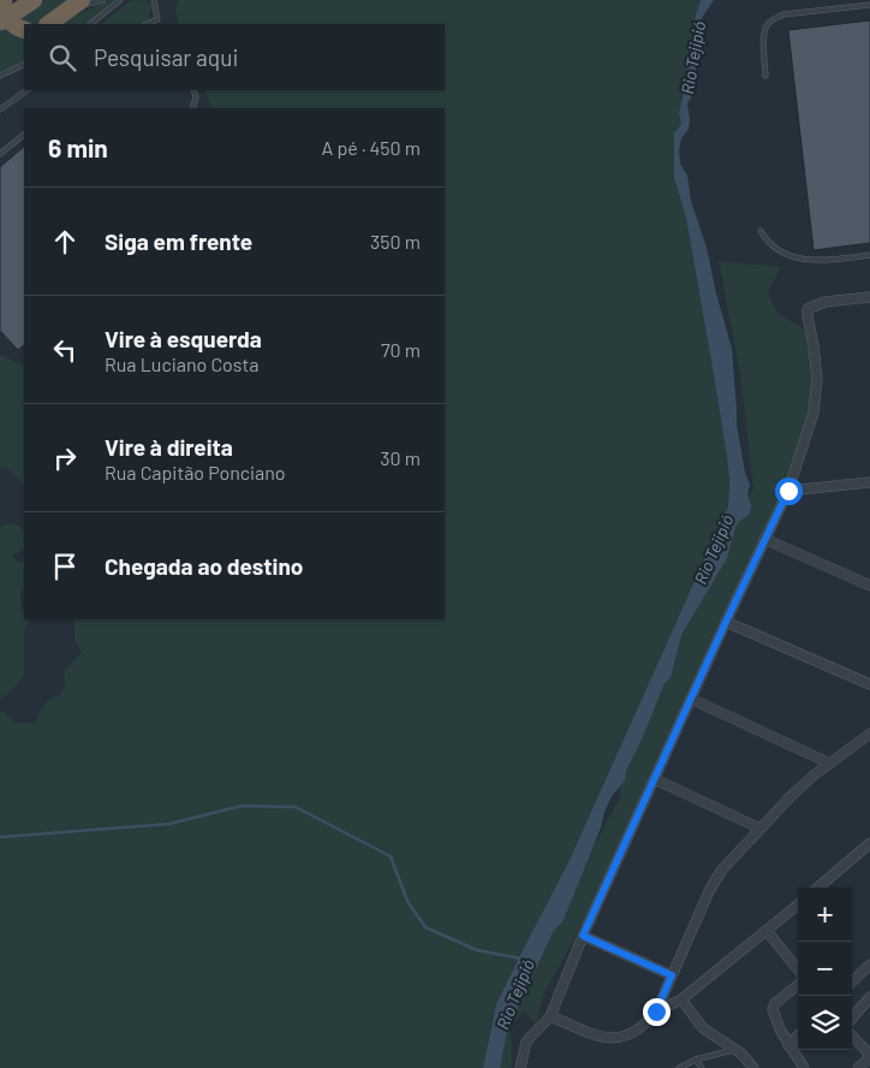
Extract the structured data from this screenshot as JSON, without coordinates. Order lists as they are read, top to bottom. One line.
{"water":["Rio Tejipió"],"page":{"search":"Pesquisar aqui","heading":["6 min","A pé · 450 m"],"list":[["Siga em frente","350 m"],["Vire à esquerda","Rua Luciano Costa","70 m"],["Vire à direita","Rua Capitão Ponciano","30 m"],"Chegada ao destino"],"map_buttons":["+","−"]}}
